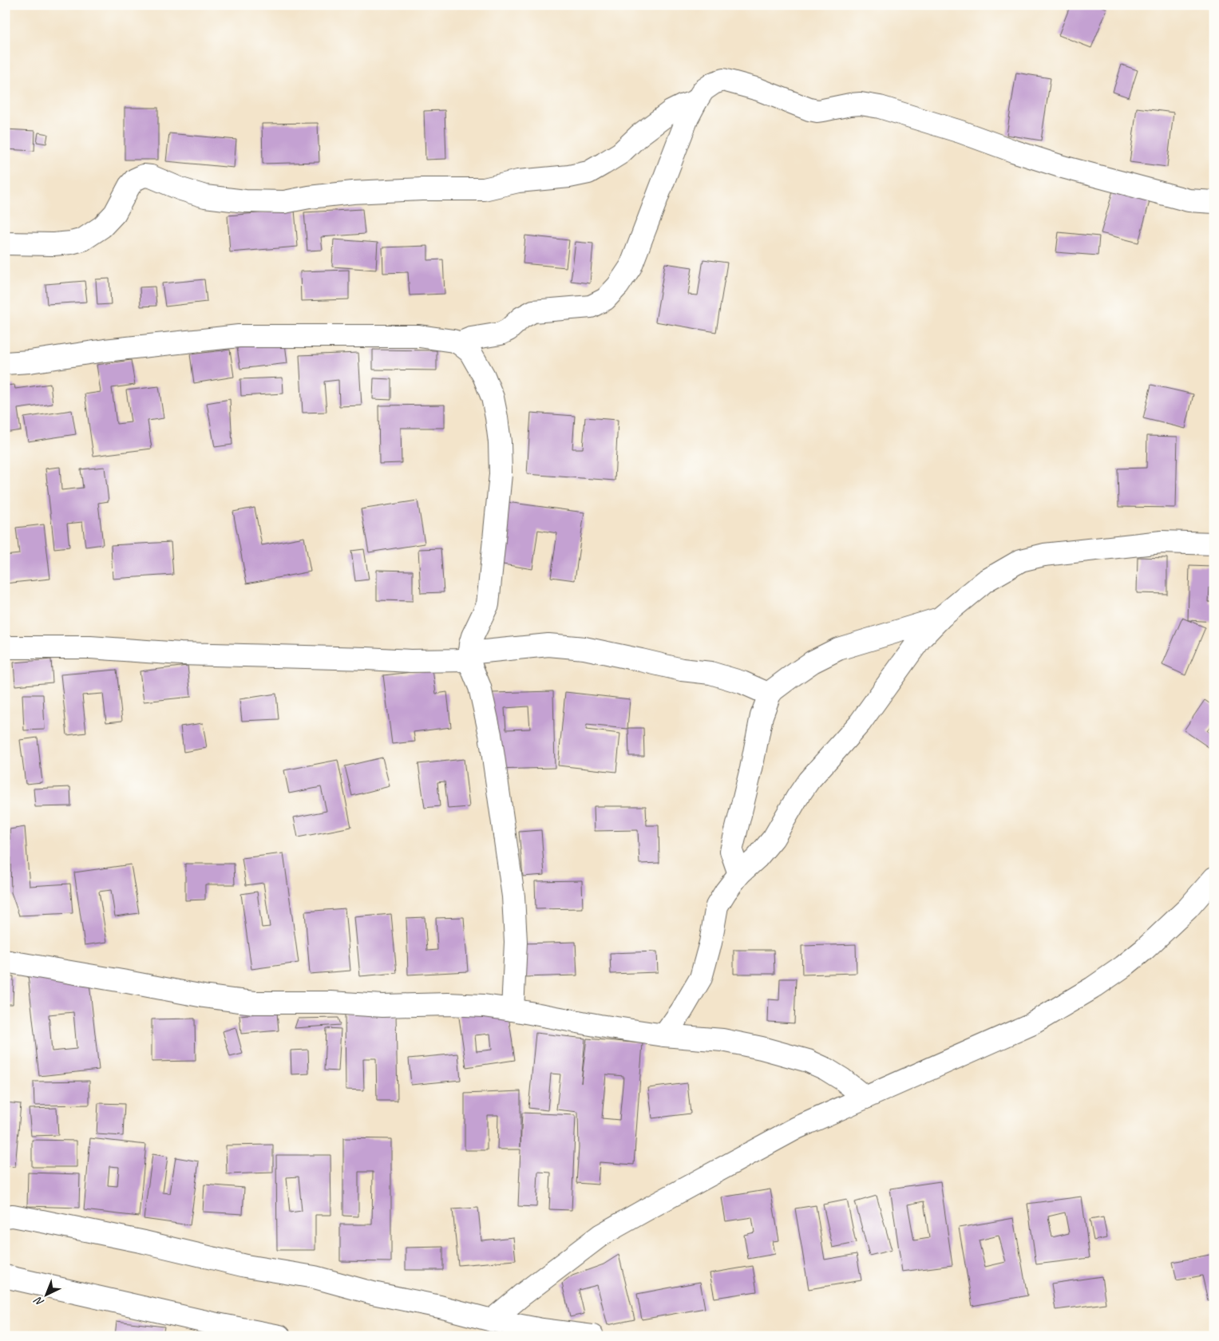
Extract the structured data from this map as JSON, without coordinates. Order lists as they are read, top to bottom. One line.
{"north":"bottom left"}
